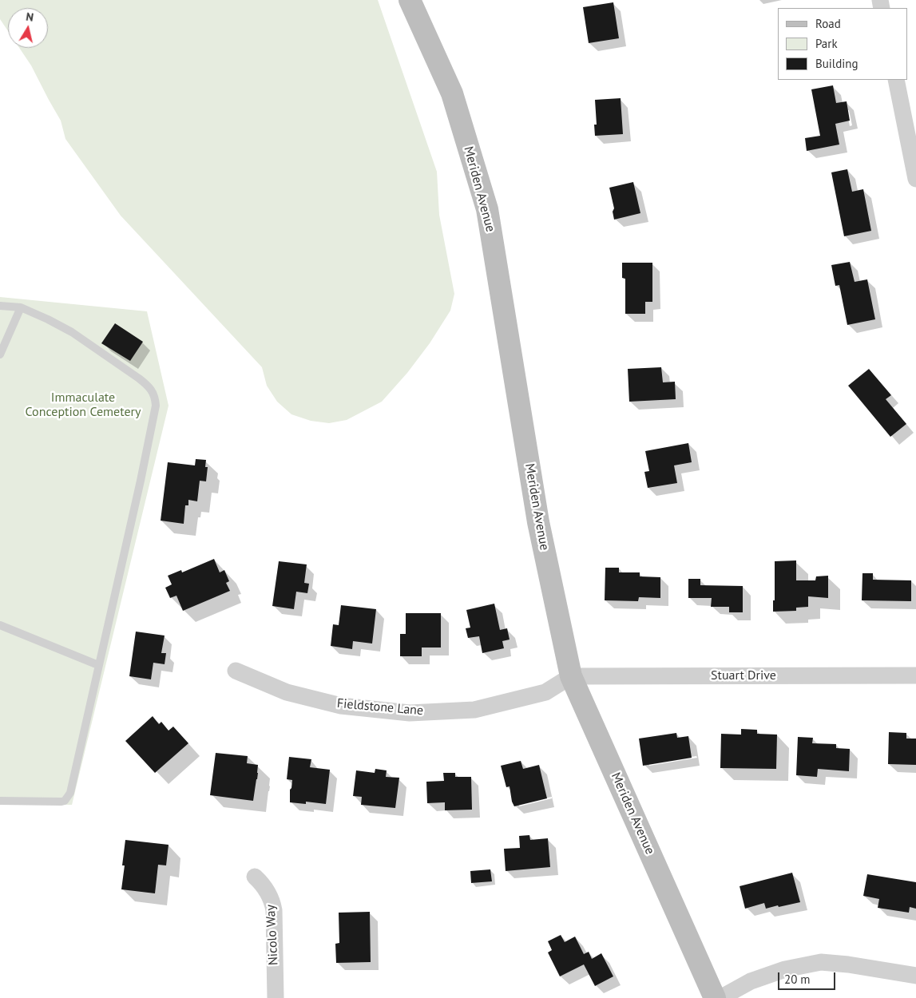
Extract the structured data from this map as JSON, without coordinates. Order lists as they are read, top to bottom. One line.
{"streets":{"main road":["Meriden Avenue"],"street":["Stuart Drive","Fieldstone Lane","Nicolo Way"]},"crossings":[["Meriden Avenue","Stuart Drive"],["Meriden Avenue","Fieldstone Lane"],["Stuart Drive","Fieldstone Lane"]],"parks":["Immaculate Conception Cemetery"],"legend":["Road","Park","Building"],"scale_bar":"20 m","north":"top"}
